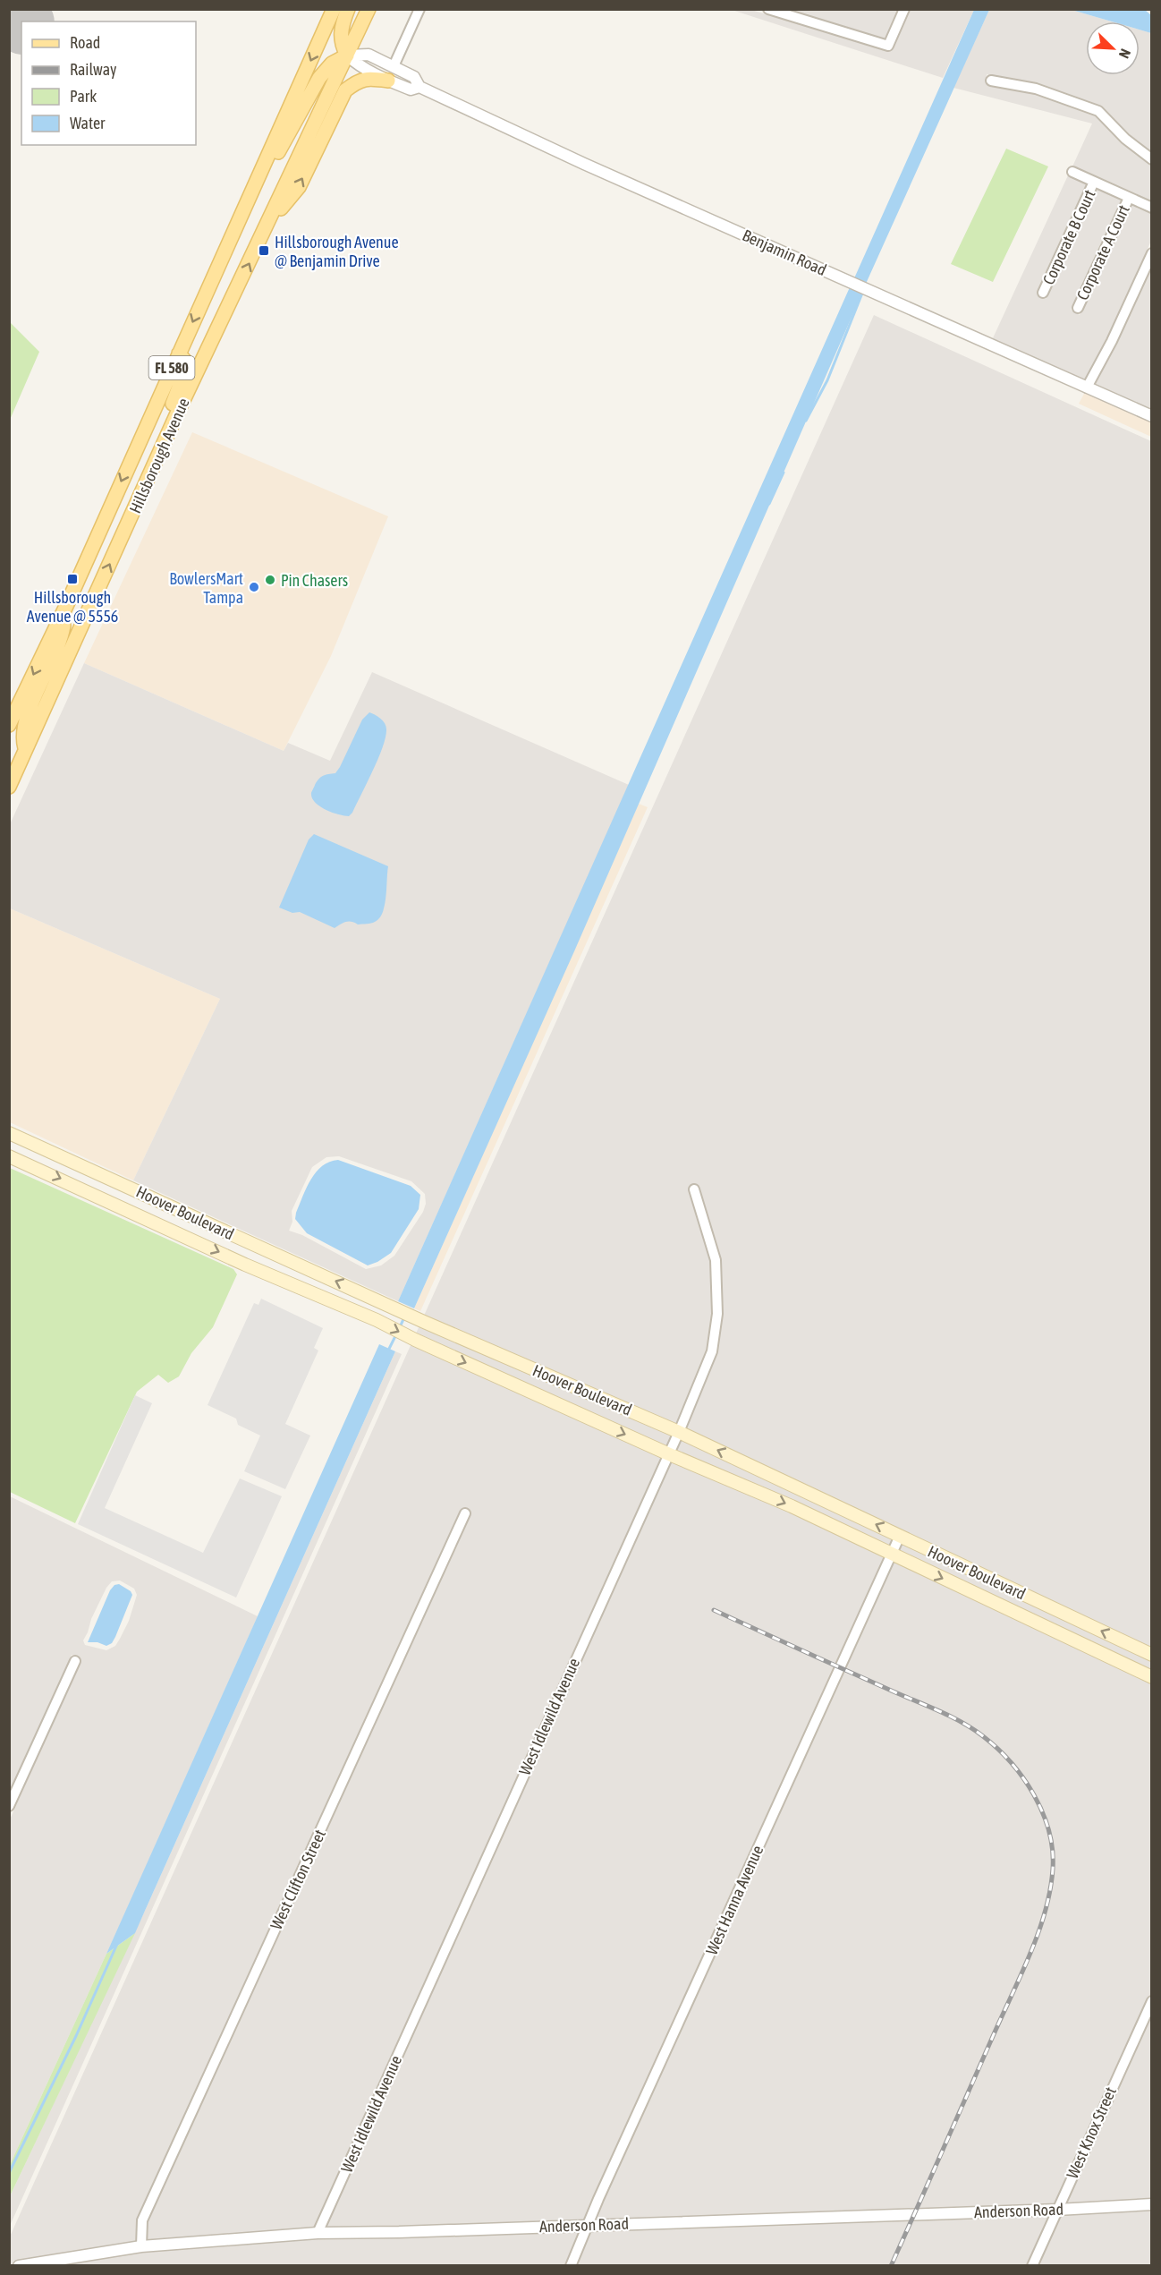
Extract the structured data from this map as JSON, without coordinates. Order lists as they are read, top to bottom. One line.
{"streets":{"main road":["FL 580","Hillsborough Avenue","Hoover Boulevard"],"street":["Corporate B Court","Benjamin Road","Corporate A Court","West Idlewild Avenue","West Clifton Street","West Hanna Avenue","West Knox Street","Anderson Road"]},"crossings":[["Benjamin Road","Hillsborough Avenue"],["Hoover Boulevard","West Idlewild Avenue"],["Hoover Boulevard","West Hanna Avenue"],["West Idlewild Avenue","Anderson Road"],["West Clifton Street","Anderson Road"],["West Hanna Avenue","Anderson Road"],["West Knox Street","Anderson Road"]],"places":{"transit":["Hillsborough Avenue @ Benjamin Drive","Hillsborough Avenue @ 5556"],"other":["Pin Chasers","BowlersMart Tampa"]},"legend":["Road","Railway","Park","Water"],"north":"bottom right"}
